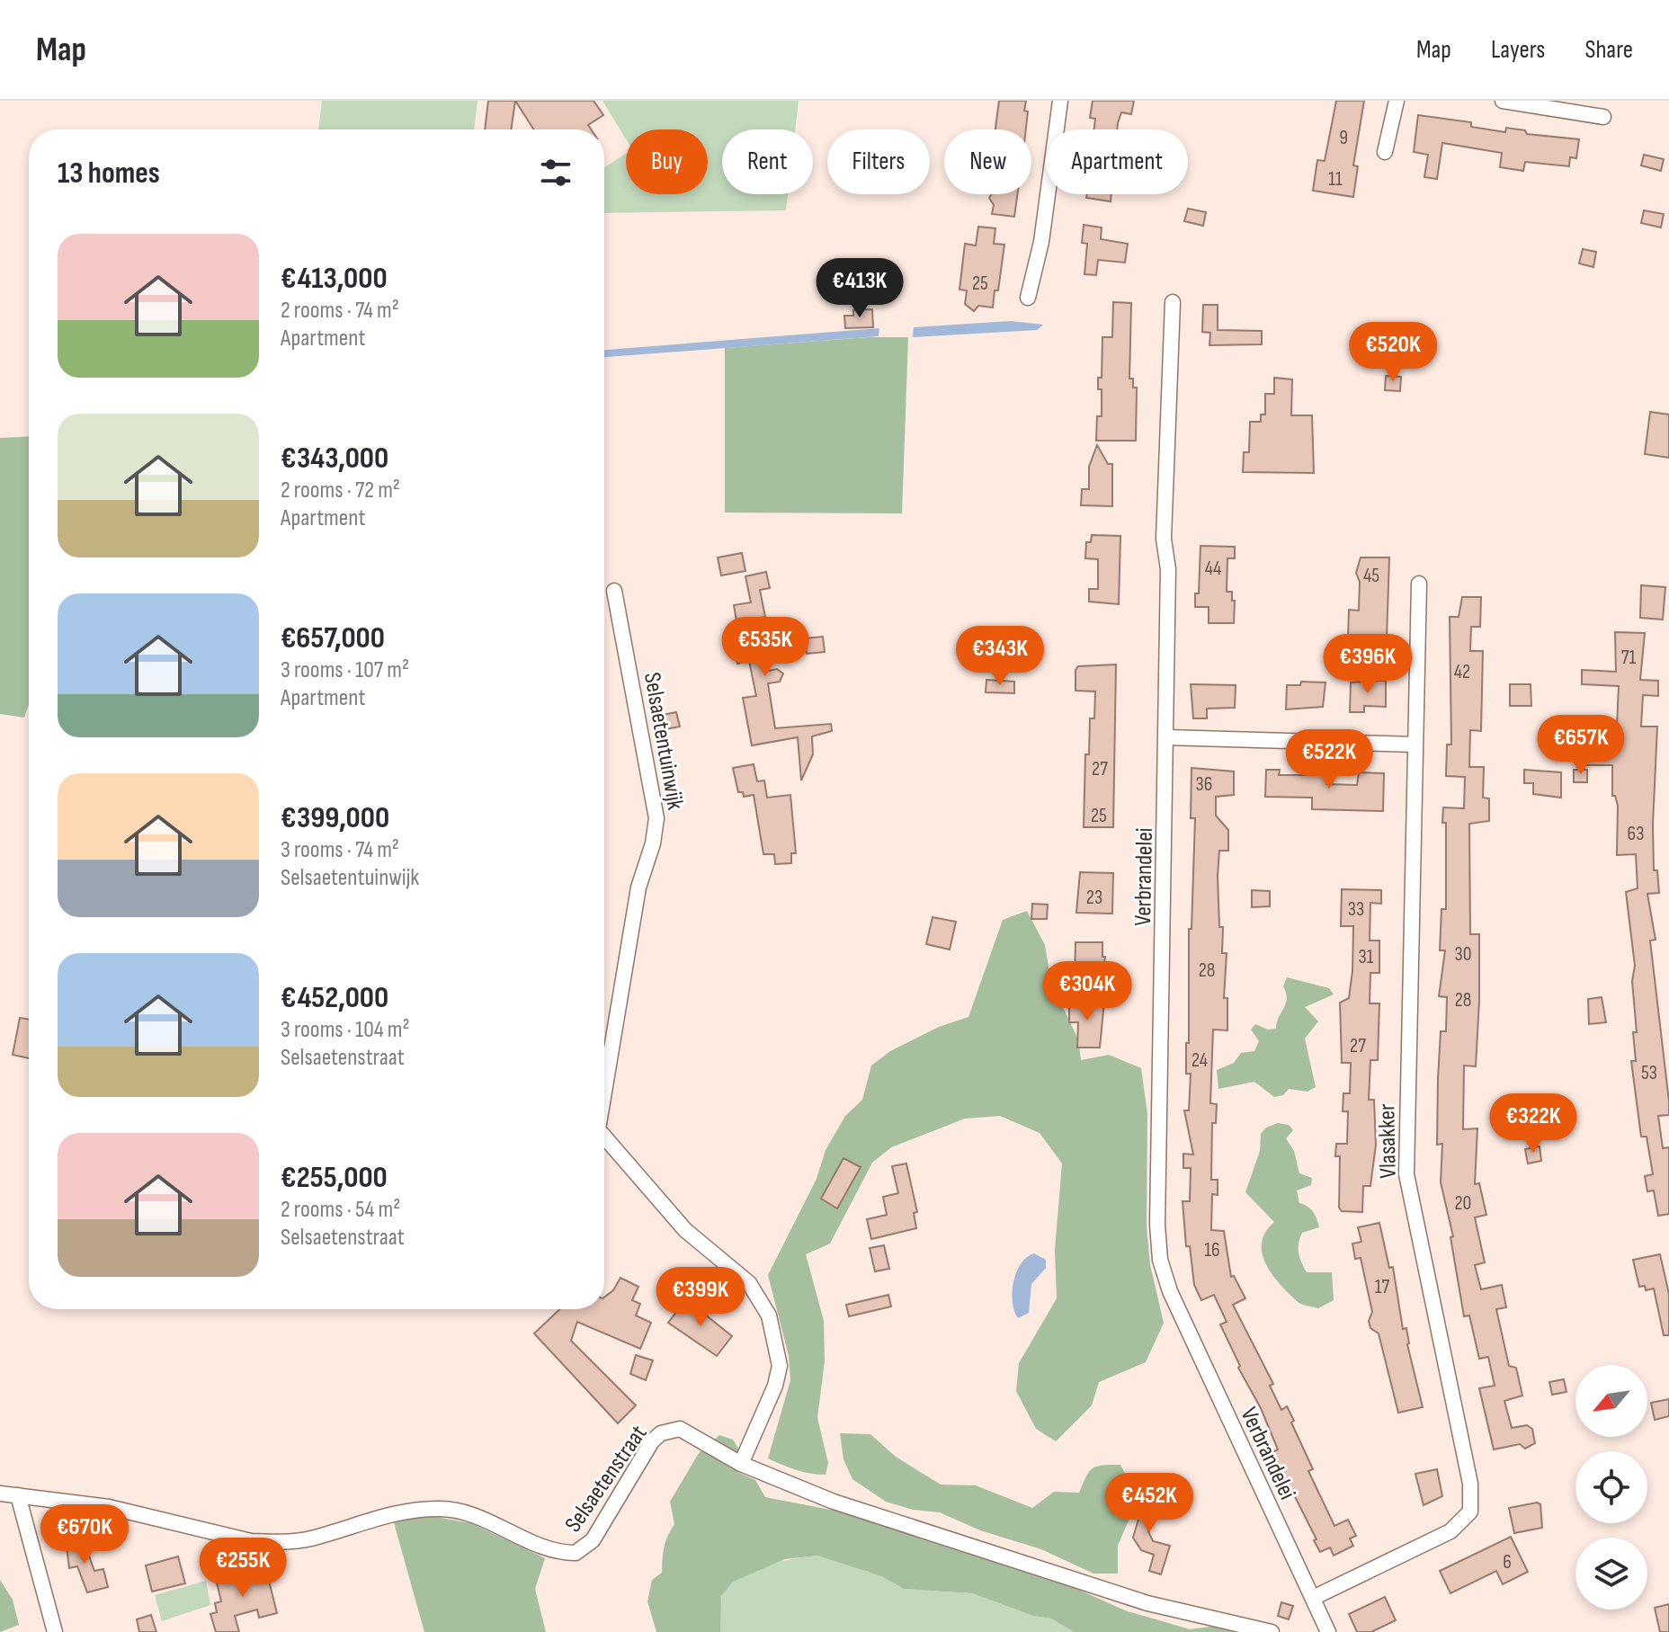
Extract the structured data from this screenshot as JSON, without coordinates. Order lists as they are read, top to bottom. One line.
{"streets":{"street":["Selsaetentuinwijk","Verbrandelei","Vlasakker","Selsaetenstraat"]},"crossings":[["Selsaetentuinwijk","Selsaetenstraat"],["Verbrandelei","Vlasakker"]],"house_numbers":["9","11","25","44","45","71","42","27","36","25","63","23","33","30","31","28","28","27","24","53","20","16","17","6"],"north":"bottom left","page":{"header":"Map","nav":["Map","Layers","Share"],"chip":["Buy","Rent","Filters","New","Apartment"],"heading":"13 homes","list":[{"name":"€413,000","note":"2 rooms · 74 m² · Apartment"},{"name":"€343,000","note":"2 rooms · 72 m² · Apartment"},{"name":"€657,000","note":"3 rooms · 107 m² · Apartment"},{"name":"€399,000","note":"3 rooms · 74 m² · Selsaetentuinwijk"},{"name":"€452,000","note":"3 rooms · 104 m² · Selsaetenstraat"},{"name":"€255,000","note":"2 rooms · 54 m² · Selsaetenstraat"}],"price":["€413K","€520K","€535K","€343K","€396K","€657K","€522K","€304K","€322K","€399K","€452K","€670K","€255K"]}}
